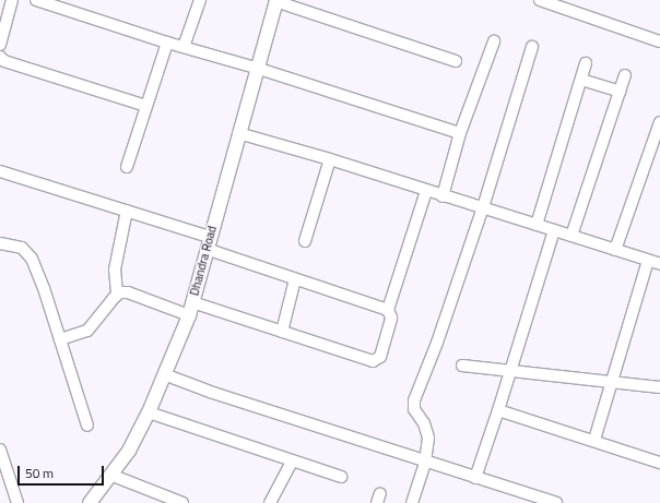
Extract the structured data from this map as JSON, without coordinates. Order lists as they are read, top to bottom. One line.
{"streets":{"street":["Dhandra Road"]},"scale_bar":"50 m"}
